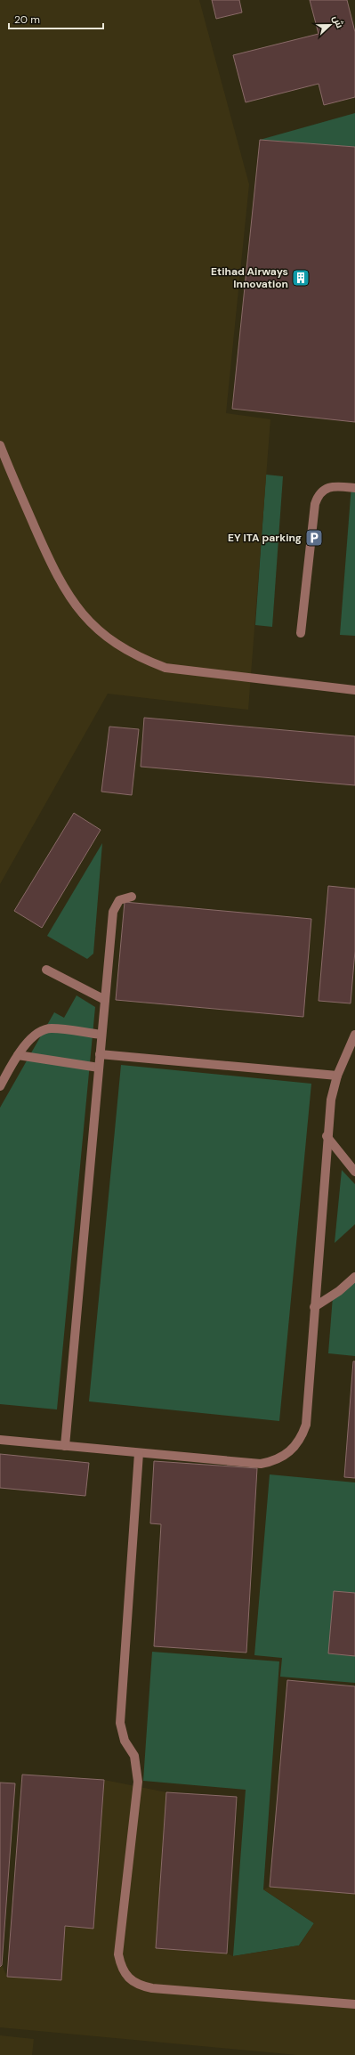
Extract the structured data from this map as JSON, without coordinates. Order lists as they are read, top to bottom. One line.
{"places":{"building":["Etihad Airways Innovation"],"parking":["EY ITA parking"]},"scale_bar":"20 m","north":"right"}
